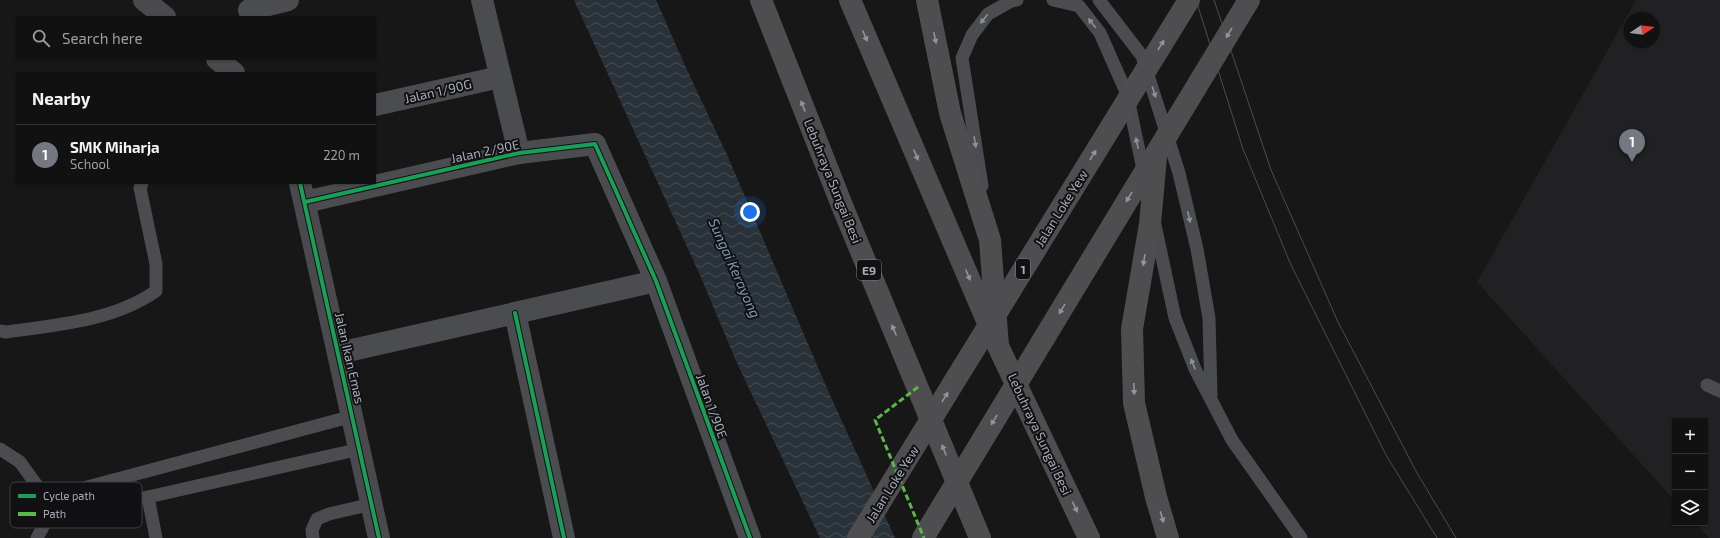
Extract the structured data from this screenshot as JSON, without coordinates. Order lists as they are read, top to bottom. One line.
{"streets":{"highway":["Lebuhraya Sungai Besi","Jalan Loke Yew","1","E9"],"street":["Jalan 1/90G","Jalan 2/90E","Jalan Ikan Emas","Jalan 1/90E"]},"crossings":[["Jalan 2/90E","Jalan Ikan Emas"],["Jalan 2/90E","Jalan 1/90E"]],"water":["Sungai Kerayong"],"legend":["Cycle path","Path"],"north":"right","page":{"search":"Search here","heading":"Nearby","list":[{"mark":"1","name":"SMK Miharja","note":"School","value":"220 m"}],"pins":"1","map_buttons":["+","−"]}}
